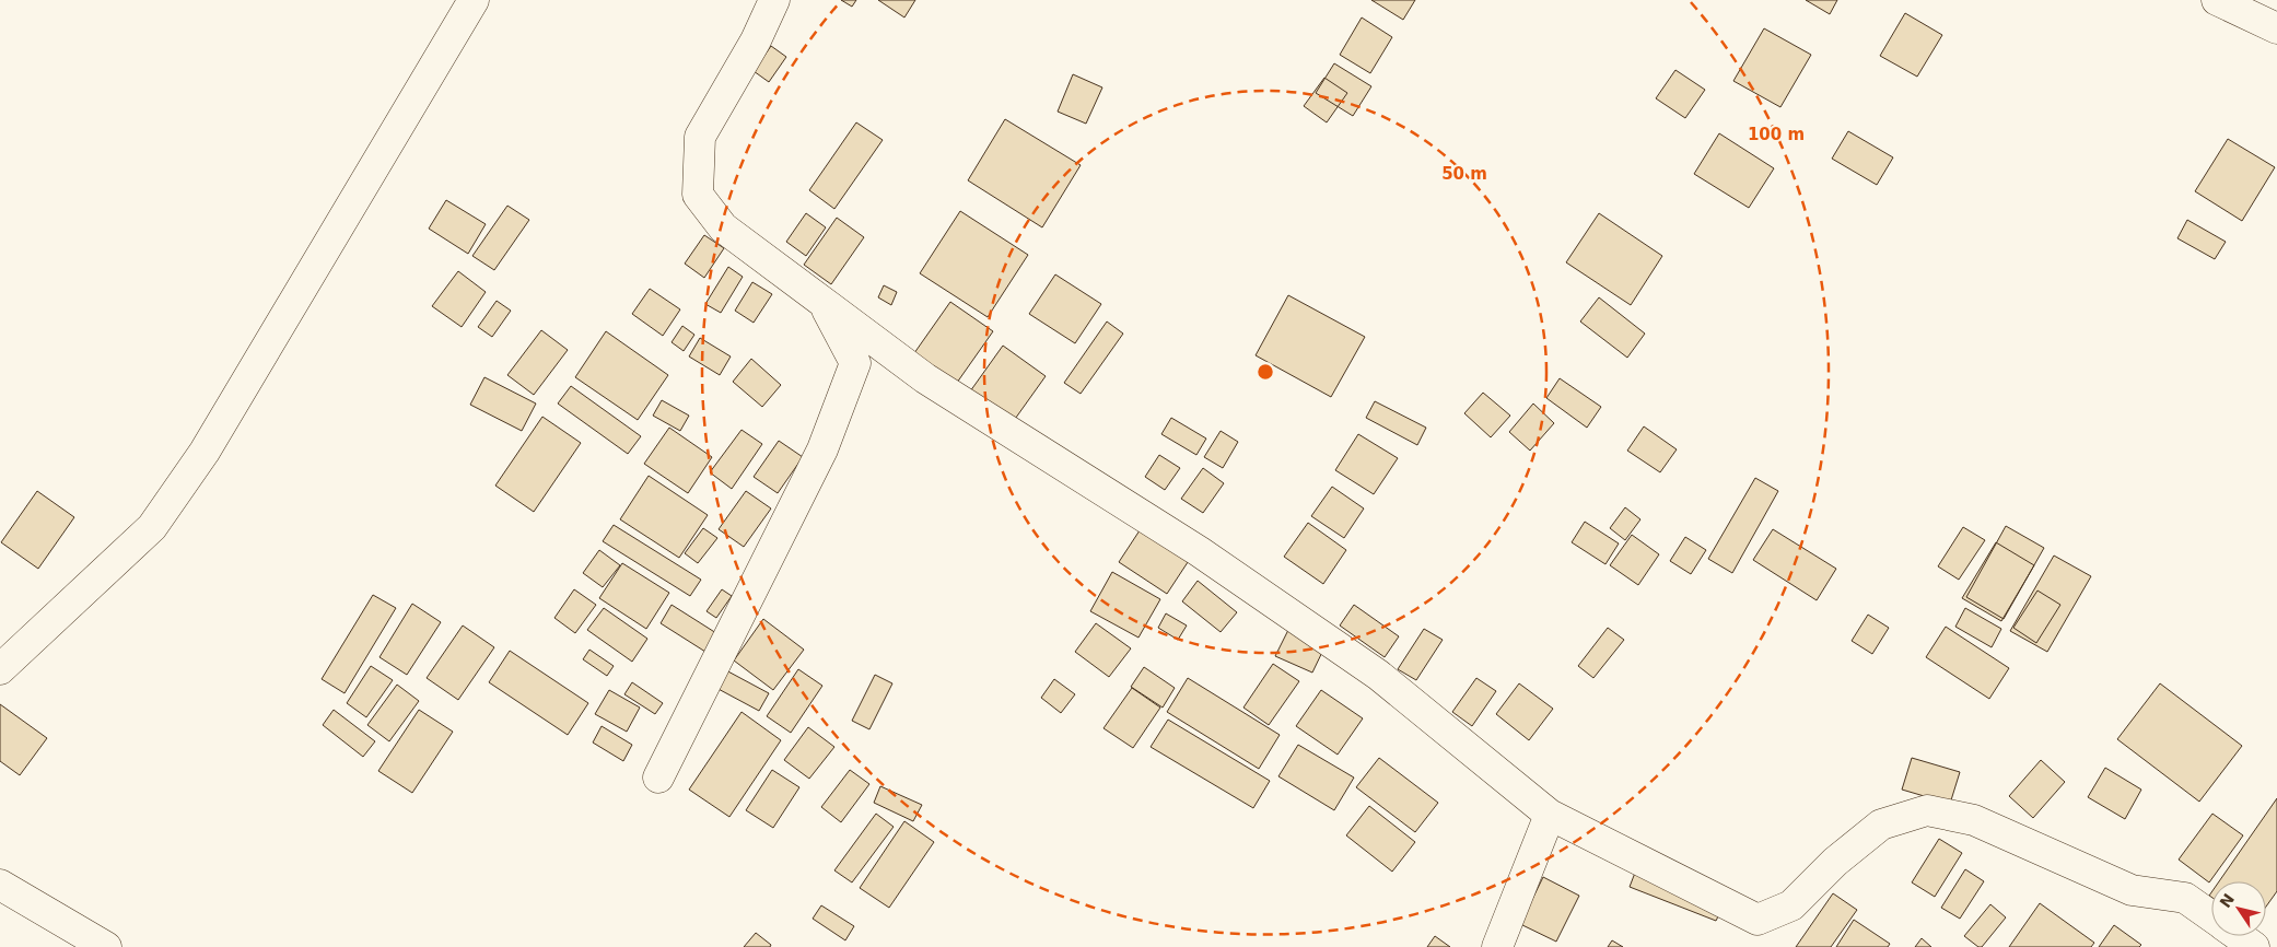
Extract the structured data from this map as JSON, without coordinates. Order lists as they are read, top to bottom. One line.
{"north":"top left","rings":["100 m","50 m"]}
